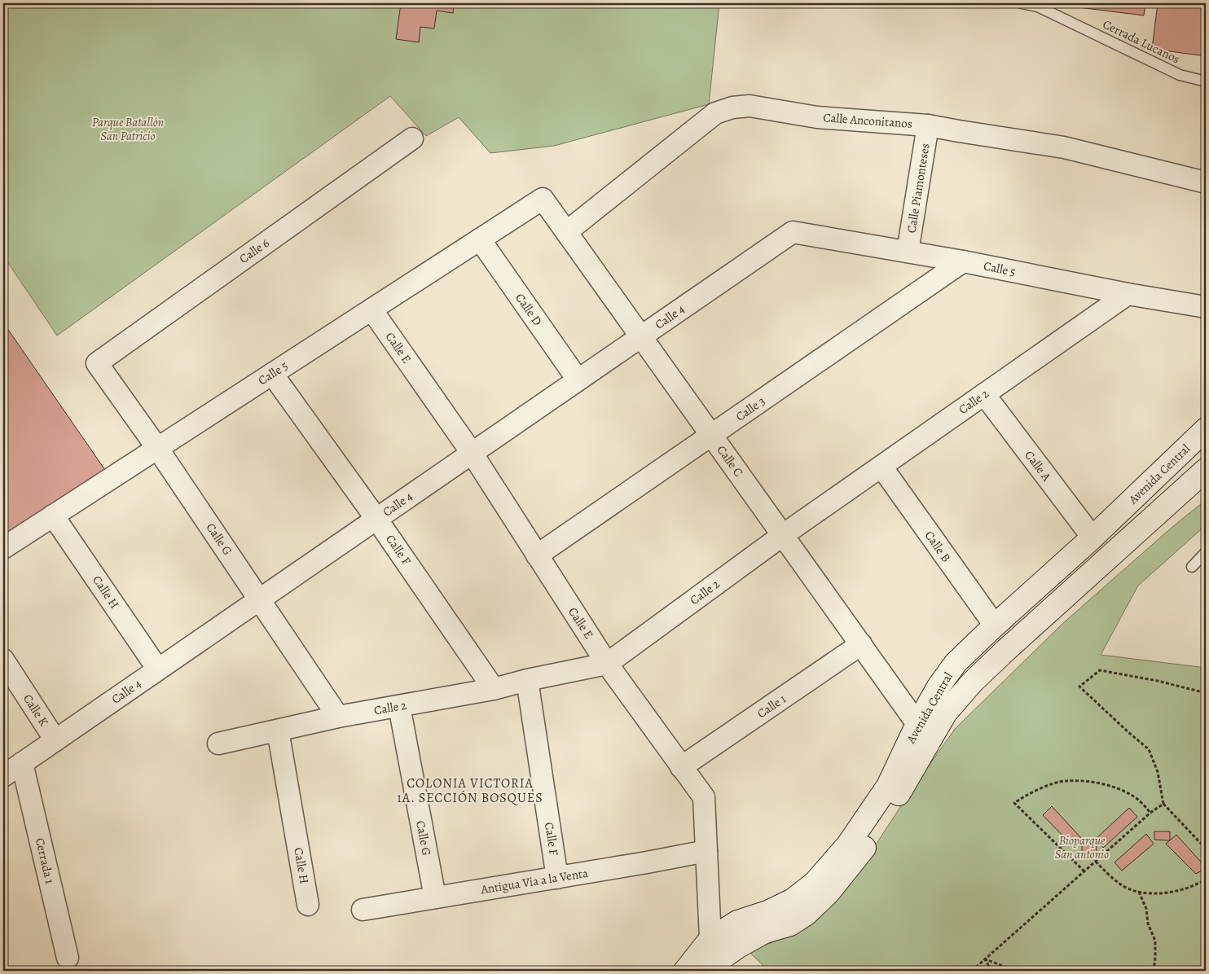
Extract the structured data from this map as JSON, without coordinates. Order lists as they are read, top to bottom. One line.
{"streets":{"street":["Calle Anconitanos","Calle Piamonteses","Calle 6","Calle 5","Calle D","Calle 4","Calle E","Calle 2","Calle 3","Calle C","Calle A","Avenida Central","Calle G","Calle B","Calle F","Calle H","Calle 1","Calle K","Cerrada 1","Antigua Vía a la Venta"],"lane":["Cerrada Lucanos"]},"crossings":[["Calle Anconitanos","Calle Piamonteses"],["Calle Anconitanos","Calle C"],["Calle Piamonteses","Calle 5"],["Calle 6","Calle G"],["Calle 5","Calle D"],["Calle 5","Calle 4"],["Calle 5","Calle E"],["Calle 5","Calle 2"],["Calle 5","Calle 3"],["Calle 5","Calle C"],["Calle 5","Calle G"],["Calle 5","Calle F"],["Calle 5","Calle H"],["Calle D","Calle 4"],["Calle 4","Calle E"],["Calle 4","Calle C"],["Calle 4","Calle G"],["Calle 4","Calle F"],["Calle 4","Calle H"],["Calle 4","Calle K"],["Calle 4","Cerrada 1"],["Calle E","Calle 2"],["Calle E","Calle 3"],["Calle E","Avenida Central"],["Calle E","Calle 1"],["Calle E","Antigua Vía a la Venta"],["Calle 2","Calle C"],["Calle 2","Calle A"],["Calle 2","Calle G"],["Calle 2","Calle B"],["Calle 2","Calle F"],["Calle 2","Calle H"],["Calle 3","Calle C"],["Calle C","Avenida Central"],["Calle C","Calle 1"],["Calle A","Avenida Central"],["Avenida Central","Calle B"],["Calle G","Antigua Vía a la Venta"],["Calle F","Antigua Vía a la Venta"]],"districts":["COLONIA VICTORIA 1A. SECCIÓN BOSQUES"],"parks":["Parque Batallón San Patricio","Bioparque San antonio"]}
